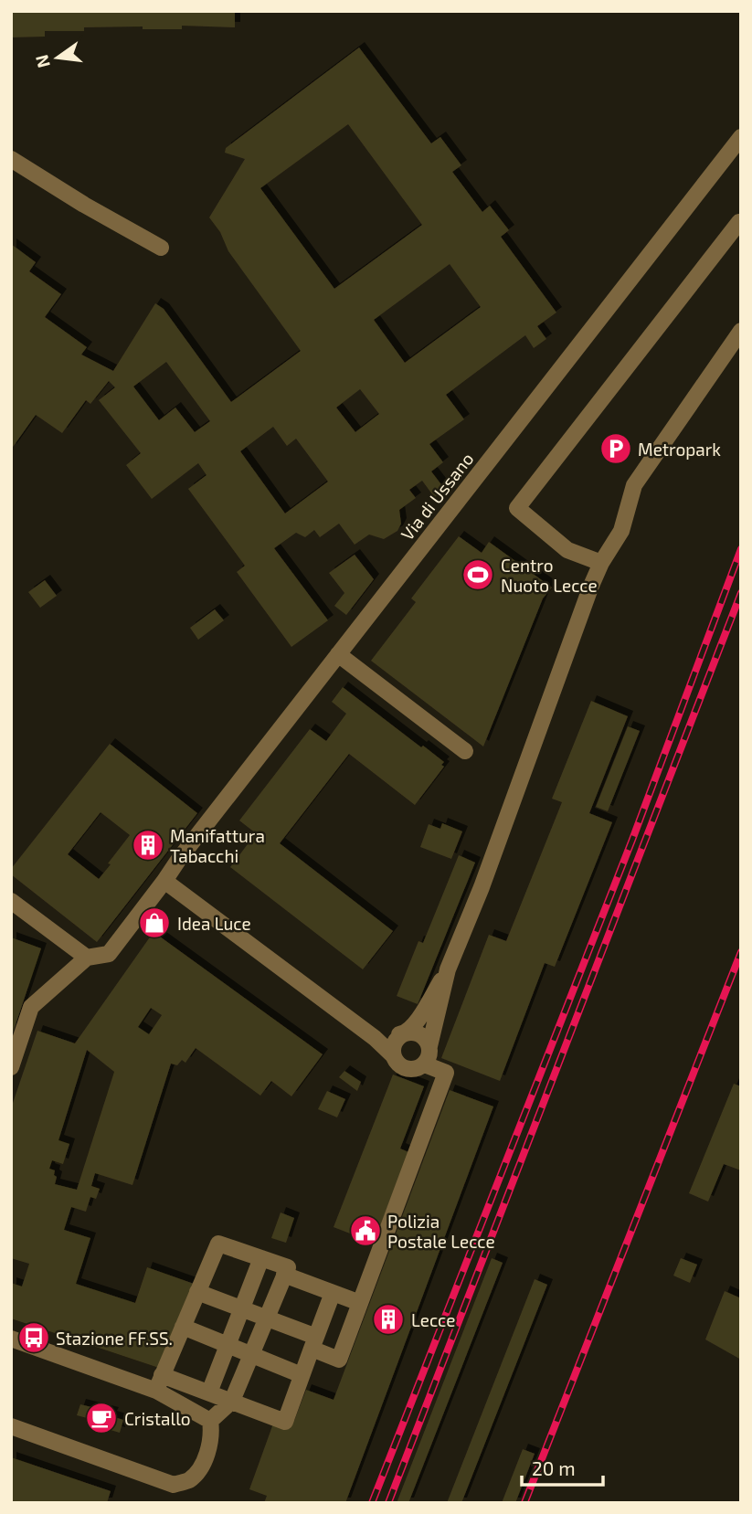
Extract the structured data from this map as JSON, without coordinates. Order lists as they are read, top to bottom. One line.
{"streets":{"street":["Via di Ussano"]},"places":{"parking":["Metropark"],"sports":["Centro Nuoto Lecce"],"building":["Manifattura Tabacchi","Lecce"],"shop":["Idea Luce"],"public building":["Polizia Postale Lecce"],"bus stop":["Stazione FF.SS."],"cafe":["Cristallo"]},"scale_bar":"20 m","north":"left"}
